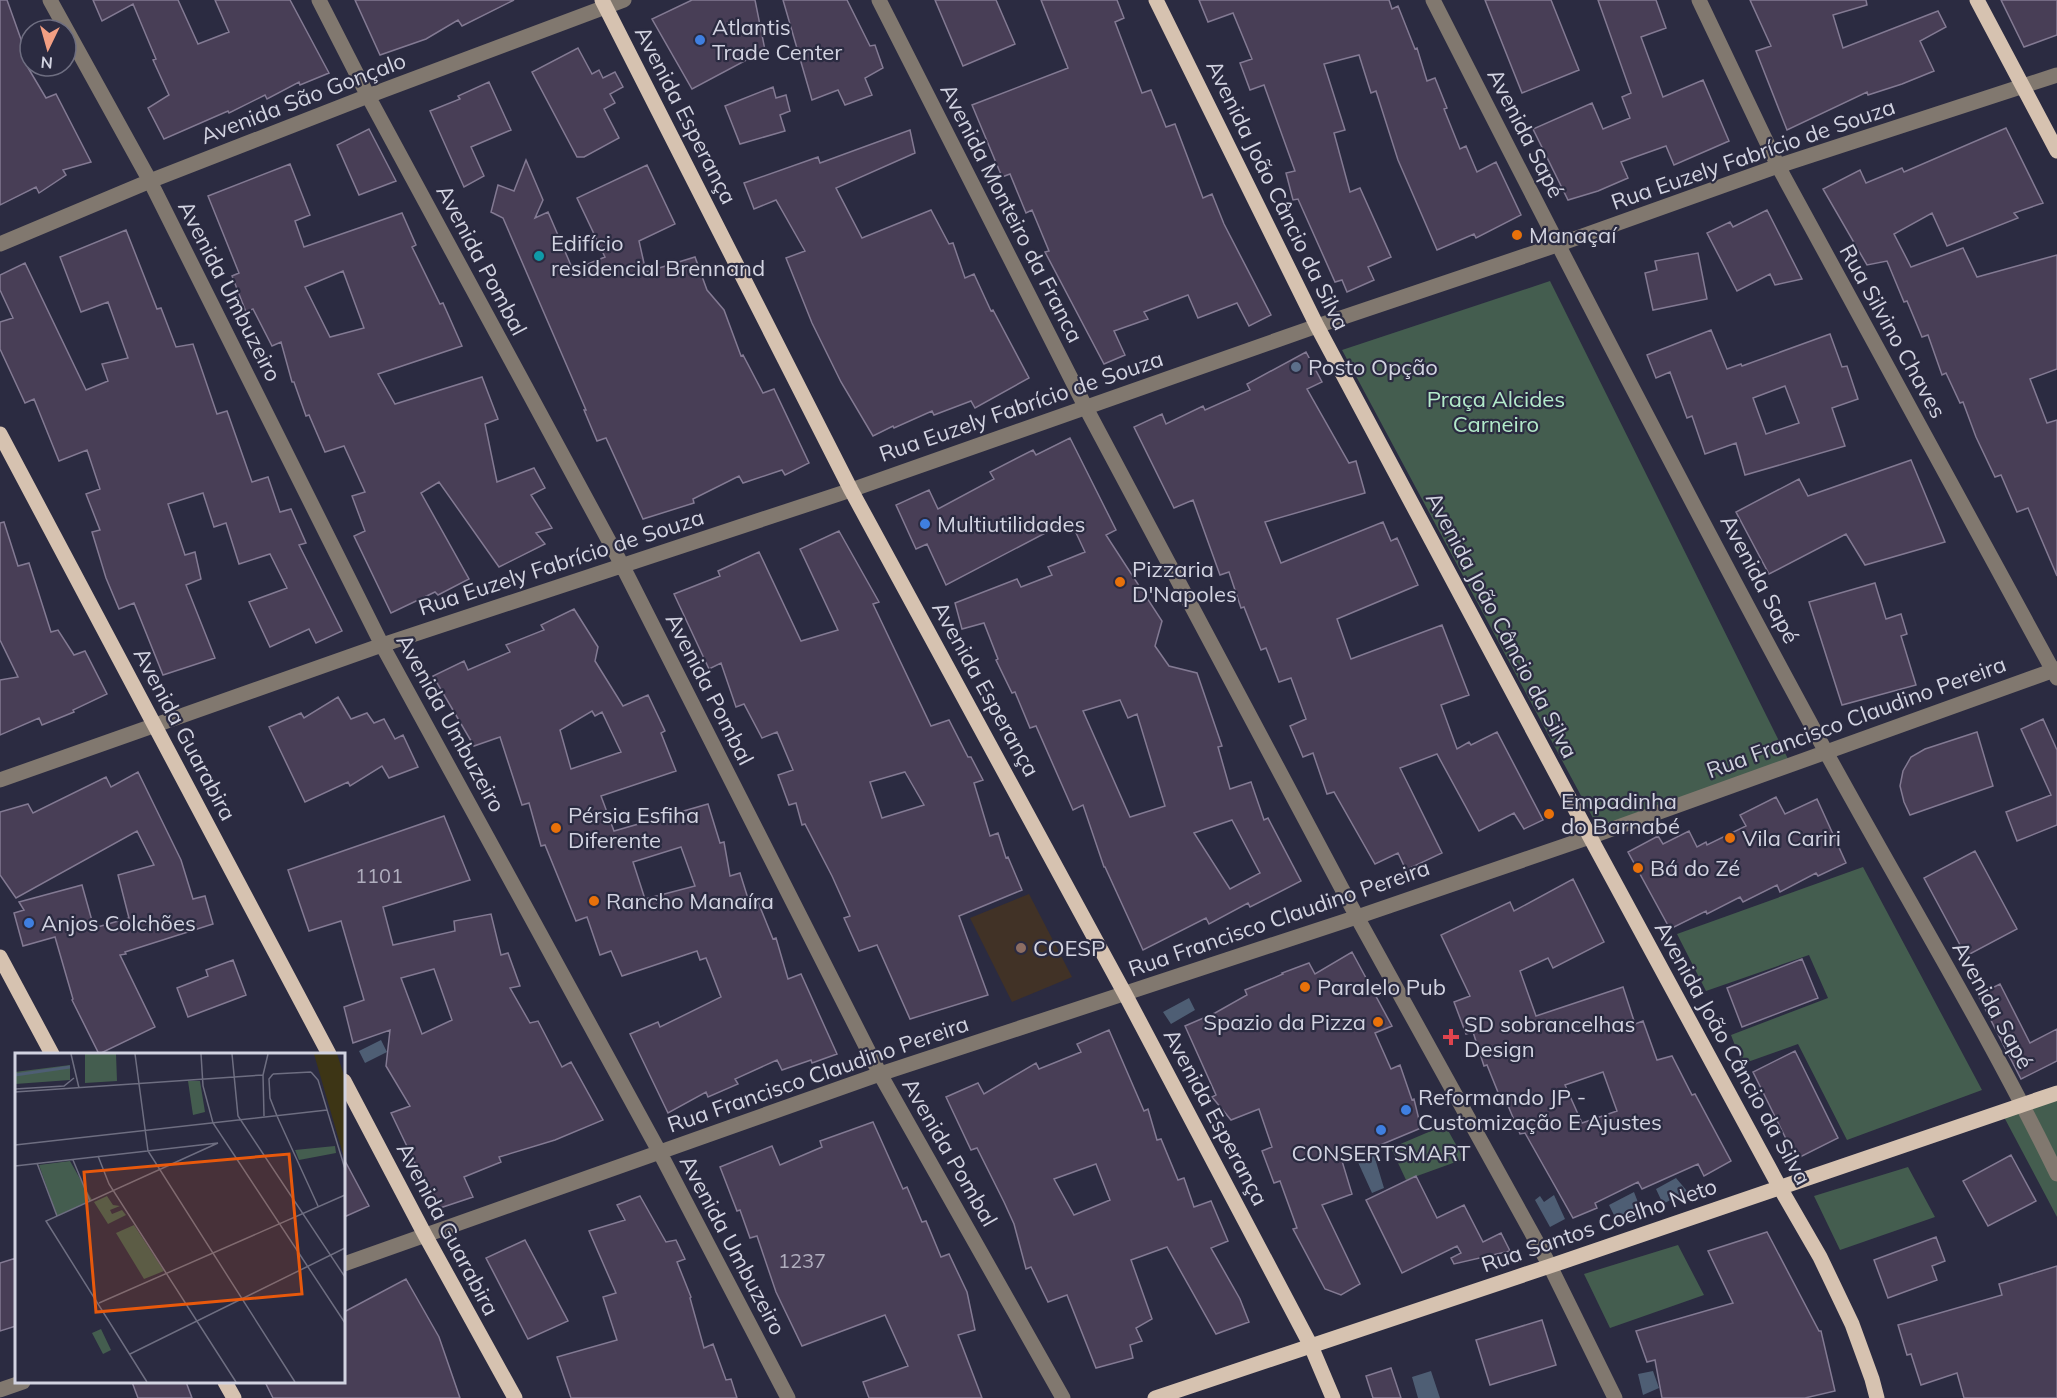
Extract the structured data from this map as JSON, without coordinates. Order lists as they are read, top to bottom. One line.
{"streets":{"main road":["Avenida Esperança","Avenida João Câncio da Silva","Avenida Guarabira","Rua Santos Coelho Neto"],"street":["Avenida São Gonçalo","Avenida Sapé","Rua Euzely Fabrício de Souza","Avenida Monteiro da Franca","Avenida Pombal","Avenida Umbuzeiro","Rua Silvino Chaves","Rua Francisco Claudino Pereira"]},"crossings":[["Avenida São Gonçalo","Avenida Esperança"],["Avenida São Gonçalo","Avenida Pombal"],["Avenida São Gonçalo","Avenida Umbuzeiro"],["Avenida Esperança","Rua Euzely Fabrício de Souza"],["Avenida Esperança","Rua Francisco Claudino Pereira"],["Avenida Esperança","Rua Santos Coelho Neto"],["Avenida Sapé","Rua Euzely Fabrício de Souza"],["Avenida Sapé","Rua Francisco Claudino Pereira"],["Avenida Sapé","Rua Santos Coelho Neto"],["Rua Euzely Fabrício de Souza","Avenida João Câncio da Silva"],["Rua Euzely Fabrício de Souza","Avenida Monteiro da Franca"],["Rua Euzely Fabrício de Souza","Avenida Pombal"],["Rua Euzely Fabrício de Souza","Avenida Umbuzeiro"],["Rua Euzely Fabrício de Souza","Rua Silvino Chaves"],["Rua Euzely Fabrício de Souza","Avenida Guarabira"],["Avenida João Câncio da Silva","Rua Francisco Claudino Pereira"],["Avenida João Câncio da Silva","Rua Santos Coelho Neto"],["Avenida Monteiro da Franca","Rua Francisco Claudino Pereira"],["Avenida Monteiro da Franca","Rua Santos Coelho Neto"],["Avenida Pombal","Rua Francisco Claudino Pereira"],["Avenida Umbuzeiro","Rua Francisco Claudino Pereira"],["Rua Silvino Chaves","Rua Francisco Claudino Pereira"],["Rua Francisco Claudino Pereira","Avenida Guarabira"]],"parks":["Praça Alcides Carneiro"],"places":{"other":["Atlantis Trade Center","Manaçaí","Edifício residencial Brennand","Posto Opção","Multiutilidades","Pizzaria D'Napoles","Empadinha do Barnabé","Pérsia Esfiha Diferente","Vila Cariri","Bá do Zé","Rancho Manaíra","Anjos Colchões","COESP","Paralelo Pub","Spazio da Pizza","Reformando JP - Customização E Ajustes","CONSERTSMART"],"health":["SD sobrancelhas Design"]},"house_numbers":["1101","1237"],"north":"bottom"}
